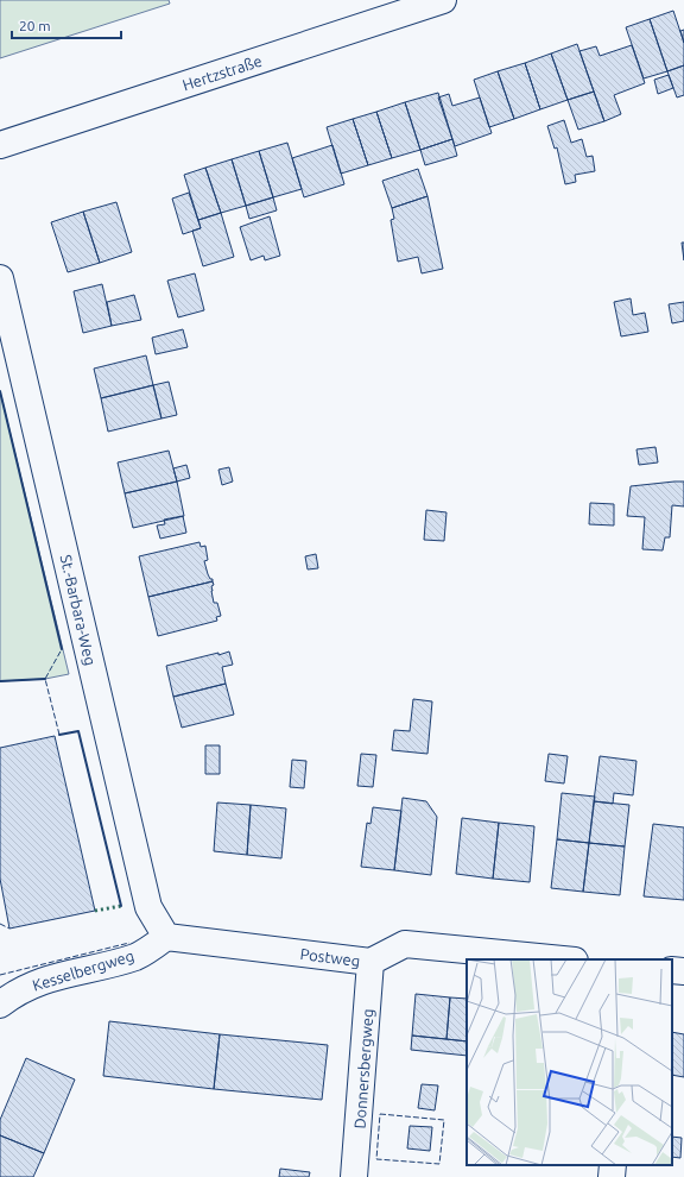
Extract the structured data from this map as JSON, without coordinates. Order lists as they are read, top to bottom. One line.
{"streets":{"street":["Hertzstraße","St.-Barbara-Weg","Postweg","Kesselbergweg","Donnersbergweg"]},"crossings":[["St.-Barbara-Weg","Postweg"],["St.-Barbara-Weg","Kesselbergweg"],["Postweg","Kesselbergweg"],["Postweg","Donnersbergweg"]],"scale_bar":"20 m"}
